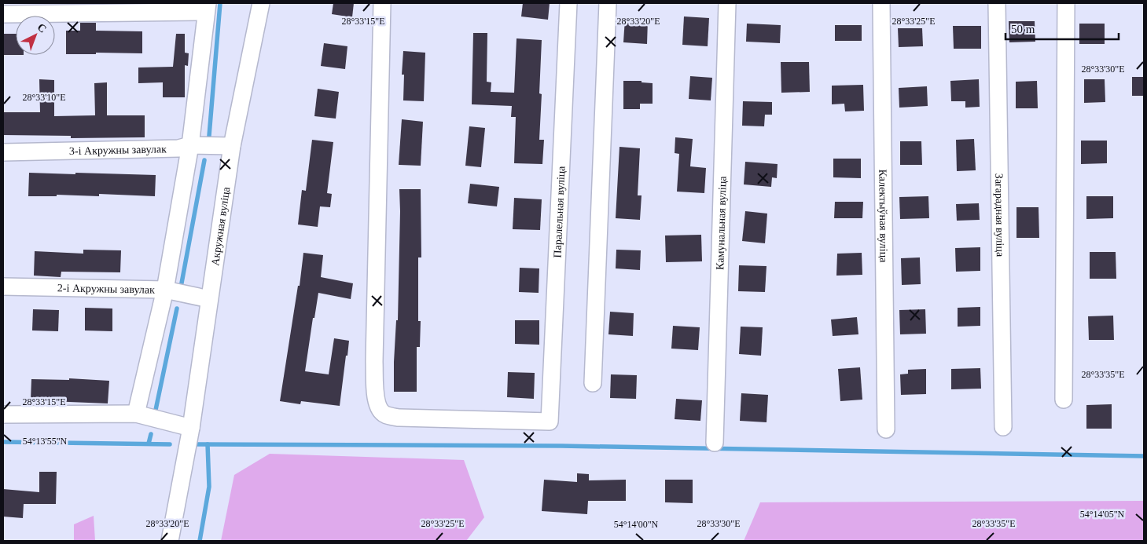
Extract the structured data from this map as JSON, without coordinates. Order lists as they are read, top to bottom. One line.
{"streets":{"street":["3-і Акружны завулак","Паралельная вуліца","Загарадная вуліца","Калектыўная вуліца","Камунальная вуліца","Акружная вуліца","2-і Акружны завулак"]},"crossings":[["3-і Акружны завулак","Акружная вуліца"],["Акружная вуліца","2-і Акружны завулак"]],"scale_bar":"50 m","north":"top right","coordinates":["28°33'15\"E","28°33'20\"E","28°33'25\"E","28°33'30\"E","28°33'10\"E","28°33'35\"E","54°13'55\"N","54°14'05\"N","54°14'00\"N"]}
